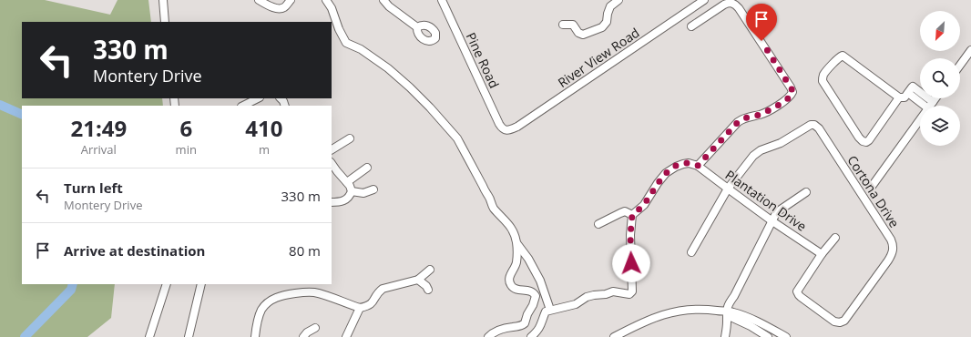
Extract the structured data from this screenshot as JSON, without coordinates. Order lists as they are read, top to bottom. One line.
{"streets":{"street":["River View Road","Pine Road","Cortona Drive","Plantation Drive"]},"crossings":[["River View Road","Pine Road"],["Cortona Drive","Plantation Drive"]],"north":"bottom left","page":{"turn":["330 m","Montery Drive"],"eta":["21:49","Arrival","6","min","410","m"],"list":[{"name":"Turn left","note":"Montery Drive","value":"330 m"},{"name":"Arrive at destination","value":"80 m"}]}}
